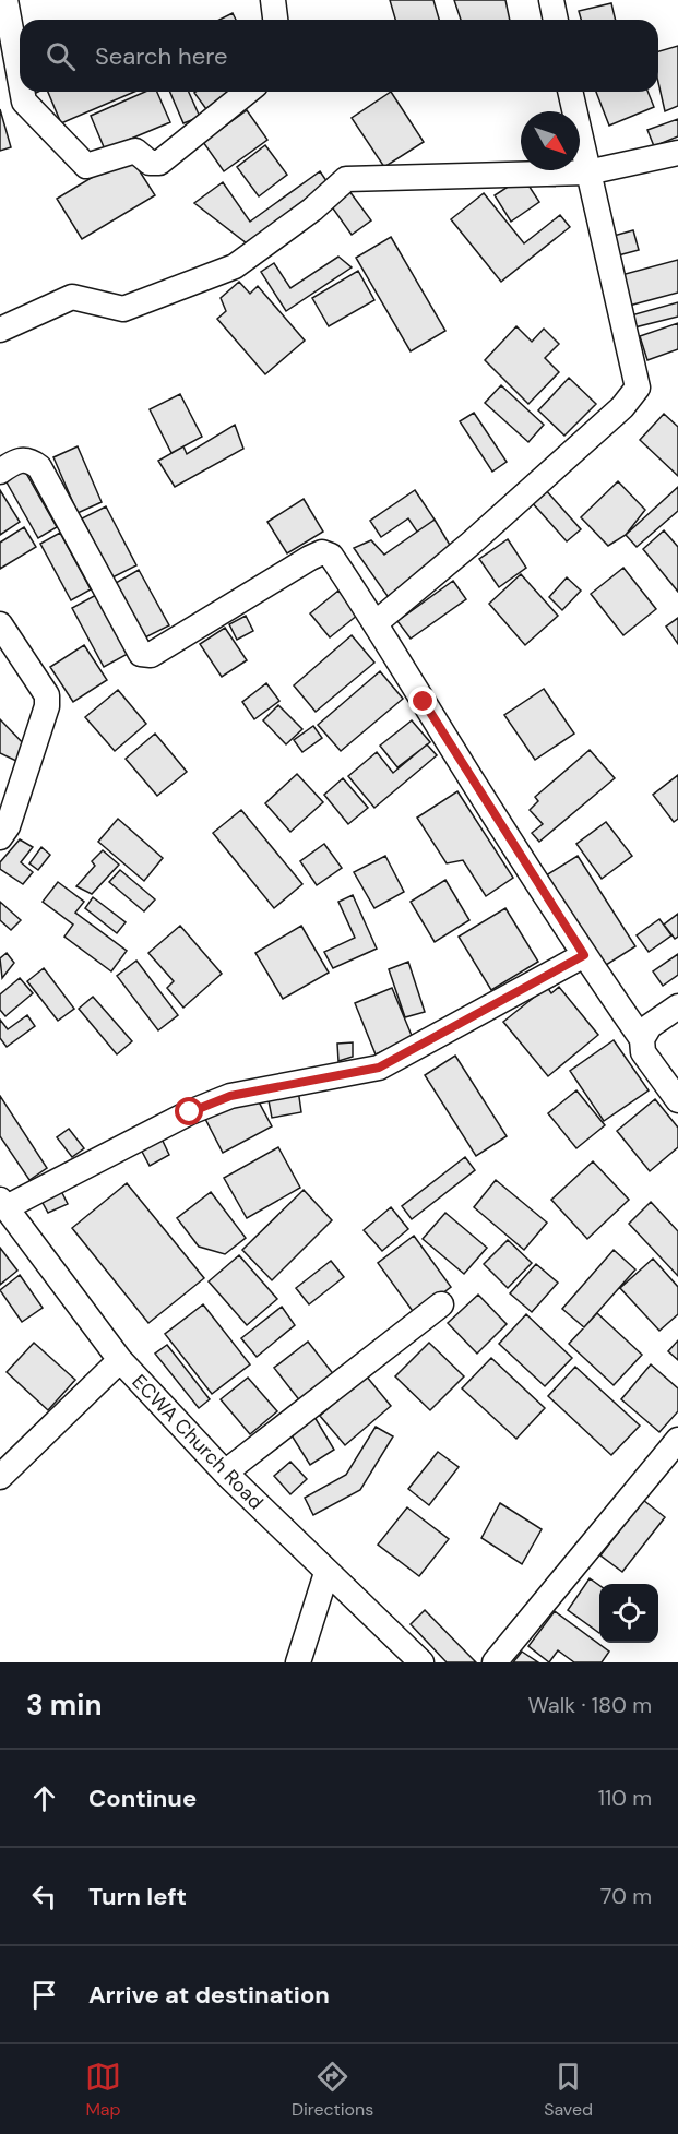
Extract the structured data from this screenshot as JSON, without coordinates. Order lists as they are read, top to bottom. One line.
{"streets":{"street":["ECWA Church Road"]},"north":"bottom right","page":{"search":"Search here","heading":["3 min","Walk · 180 m"],"list":[["Continue","110 m"],["Turn left","70 m"],"Arrive at destination"],"nav":["Map","Directions","Saved"]}}
